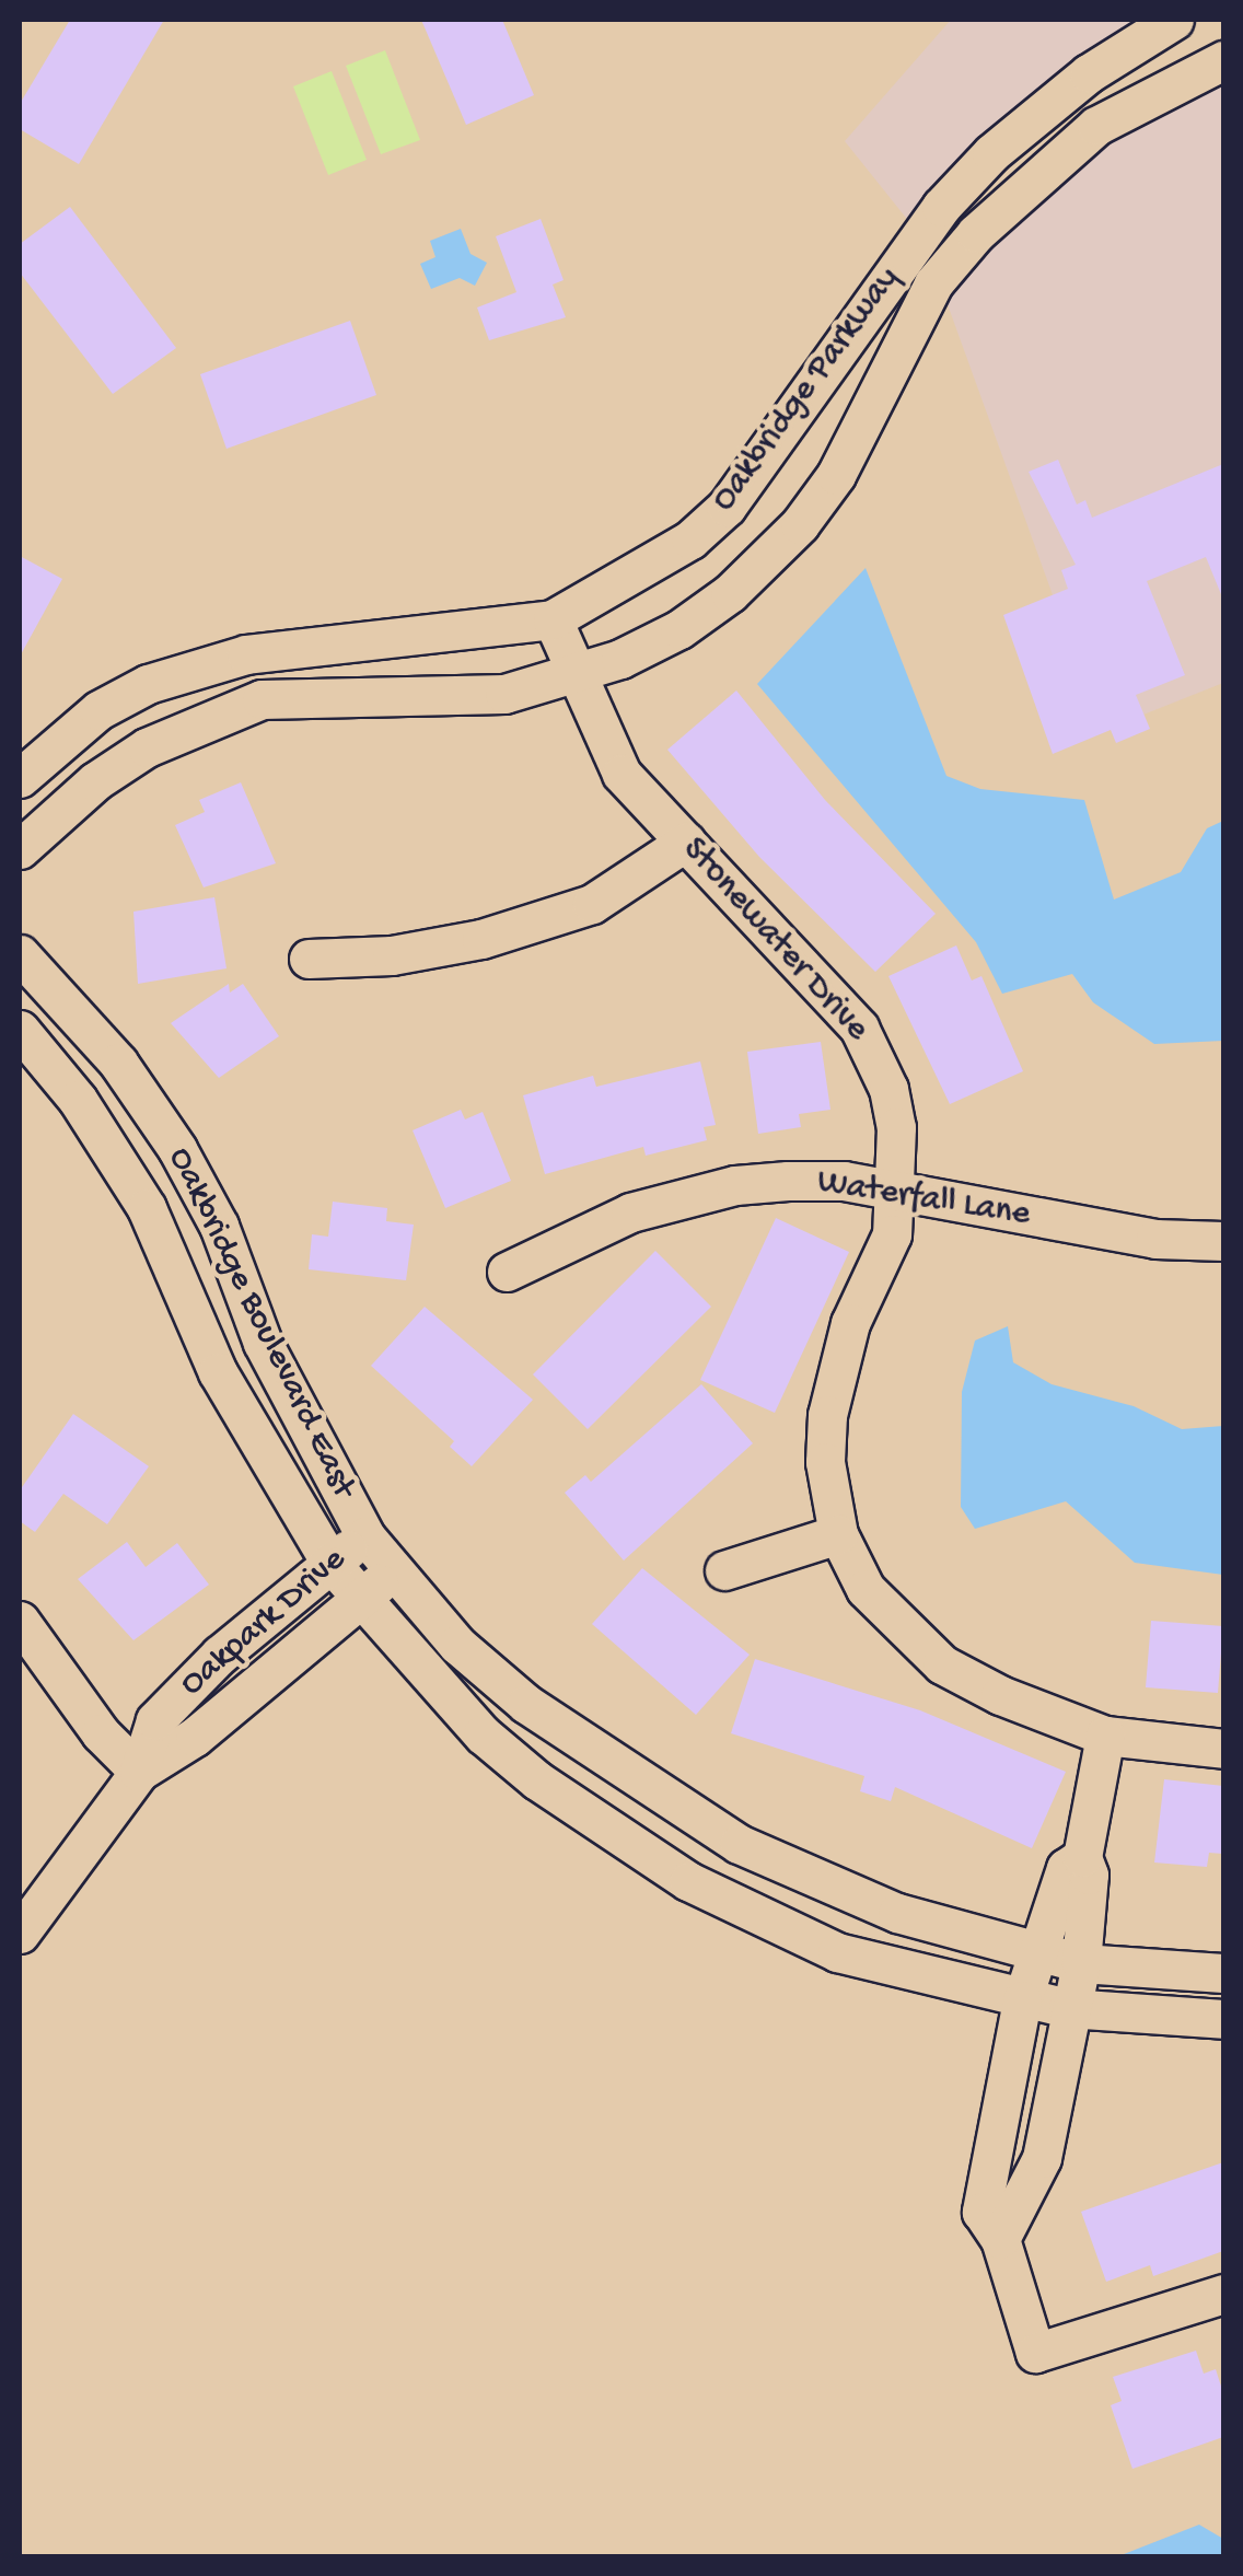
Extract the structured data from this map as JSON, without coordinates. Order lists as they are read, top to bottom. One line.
{"streets":{"street":["Oakbridge Parkway","Stonewater Drive","Waterfall Lane","Oakbridge Boulevard East","Oakpark Drive"]},"crossings":[["Oakbridge Parkway","Stonewater Drive"],["Stonewater Drive","Waterfall Lane"],["Oakbridge Boulevard East","Oakpark Drive"]]}
